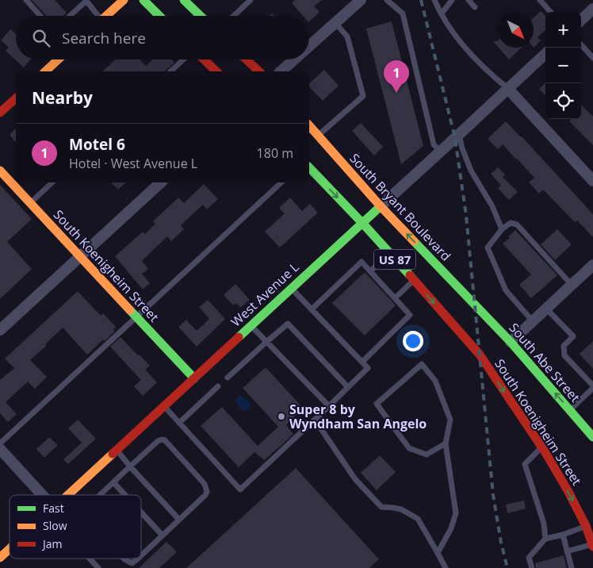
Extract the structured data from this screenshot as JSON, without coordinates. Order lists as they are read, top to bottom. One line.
{"streets":{"main road":["South Bryant Boulevard","US 87","South Koenigheim Street","West Avenue L","South Abe Street"]},"crossings":[["South Bryant Boulevard","West Avenue L"],["South Bryant Boulevard","South Abe Street"],["US 87","South Koenigheim Street"],["US 87","West Avenue L"],["South Koenigheim Street","West Avenue L"]],"one_way":["South Koenigheim Street","South Abe Street"],"places":["Super 8 by Wyndham San Angelo"],"legend":["Fast","Slow","Jam"],"north":"bottom right","page":{"map_buttons":["+","−"],"search":"Search here","pins":"1","heading":"Nearby","list":[{"mark":"1","name":"Motel 6","note":"Hotel · West Avenue L","value":"180 m"}]}}
